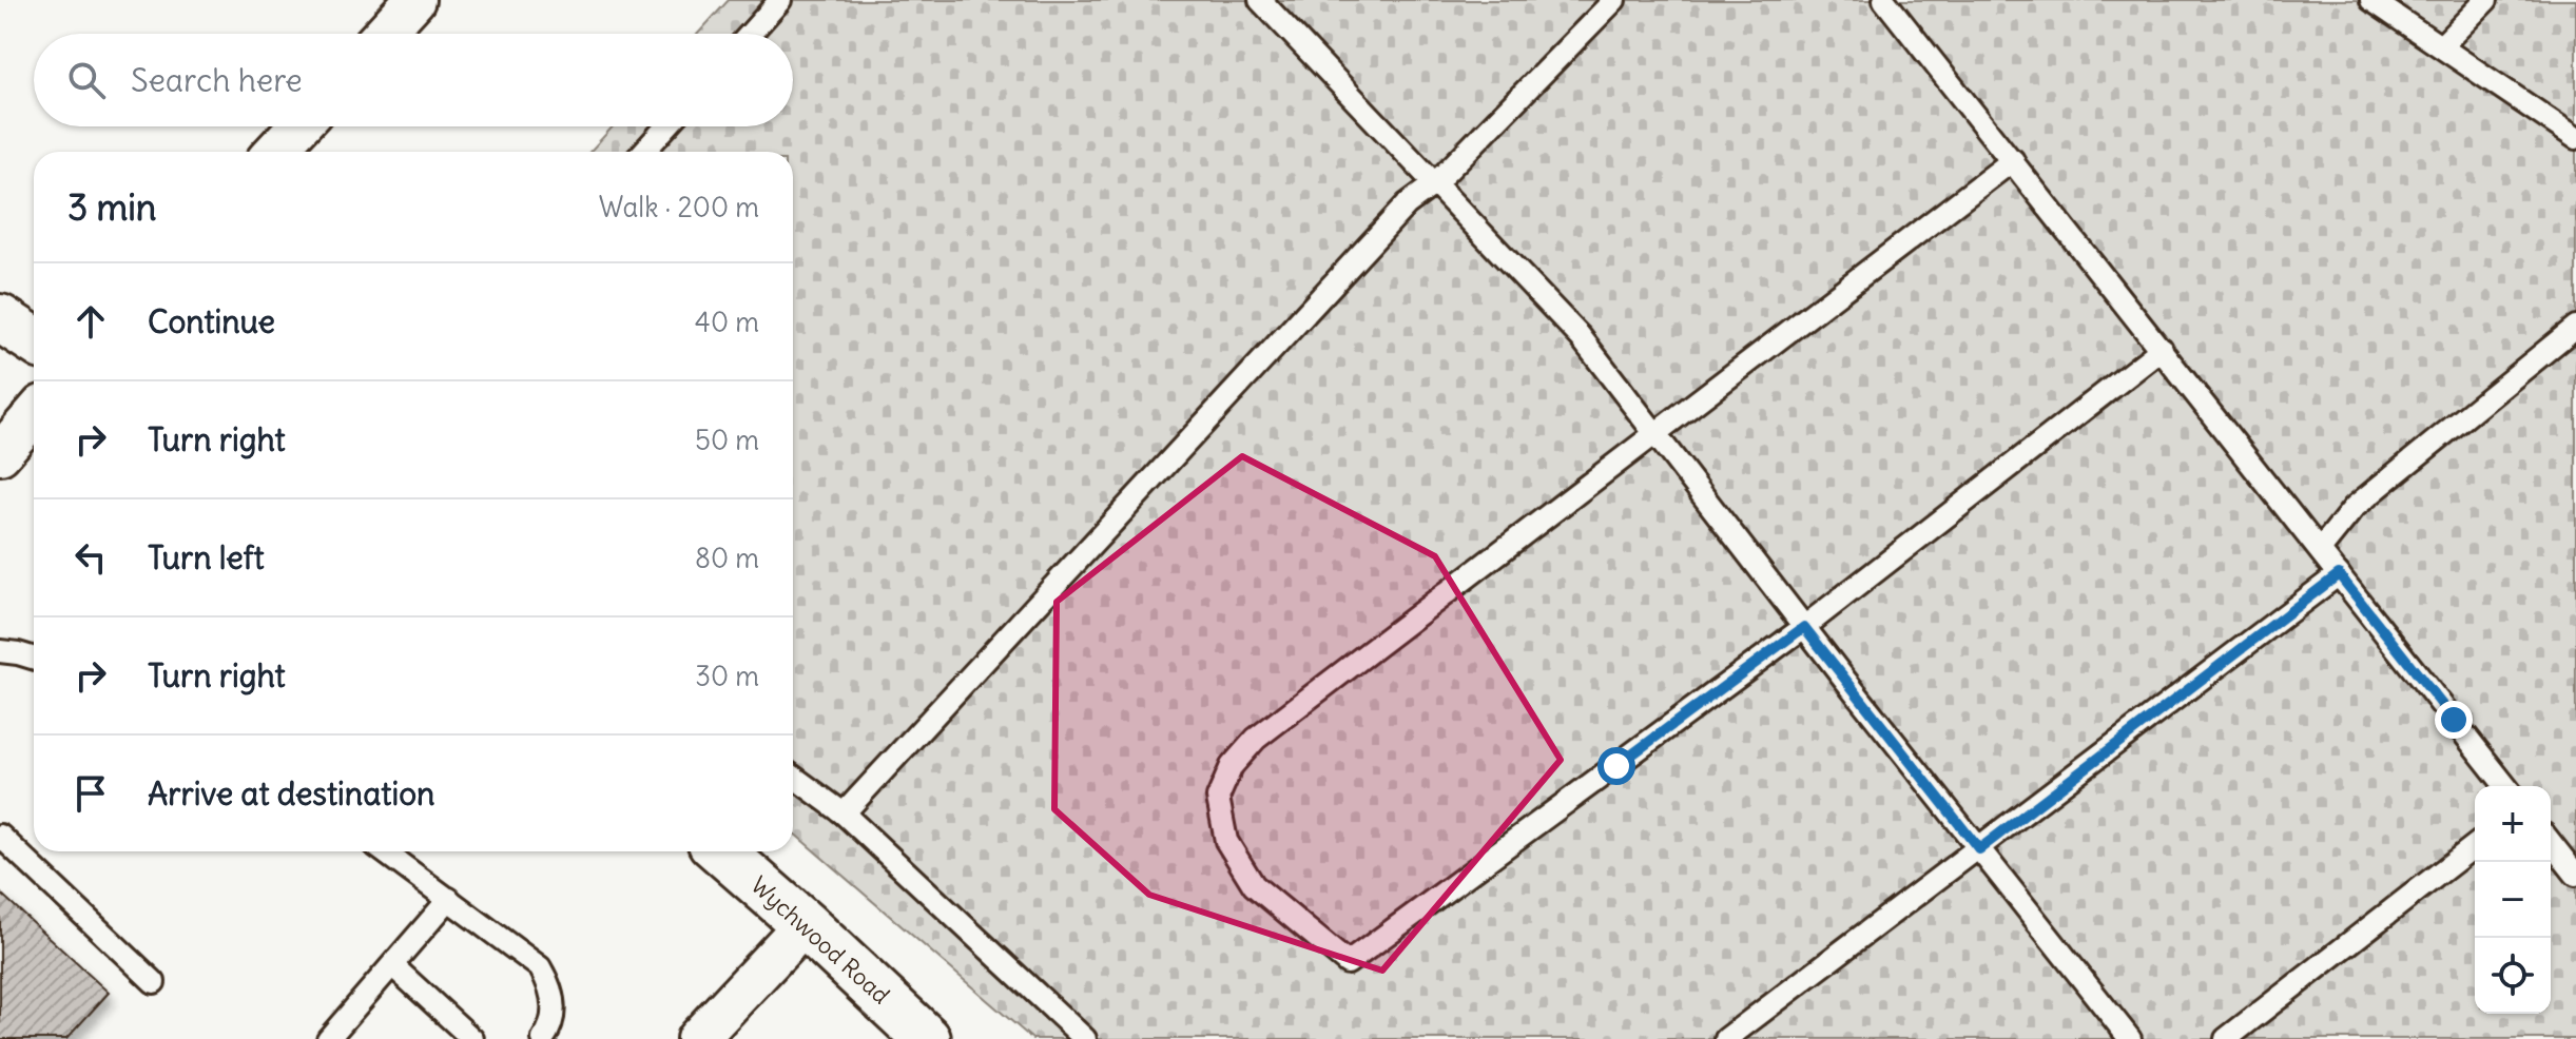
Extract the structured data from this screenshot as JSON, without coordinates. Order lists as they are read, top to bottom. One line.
{"streets":{"street":["Wychwood Road"]},"page":{"search":"Search here","heading":["3 min","Walk · 200 m"],"list":[["Continue","40 m"],["Turn right","50 m"],["Turn left","80 m"],["Turn right","30 m"],"Arrive at destination"],"map_buttons":["+","−"]}}
